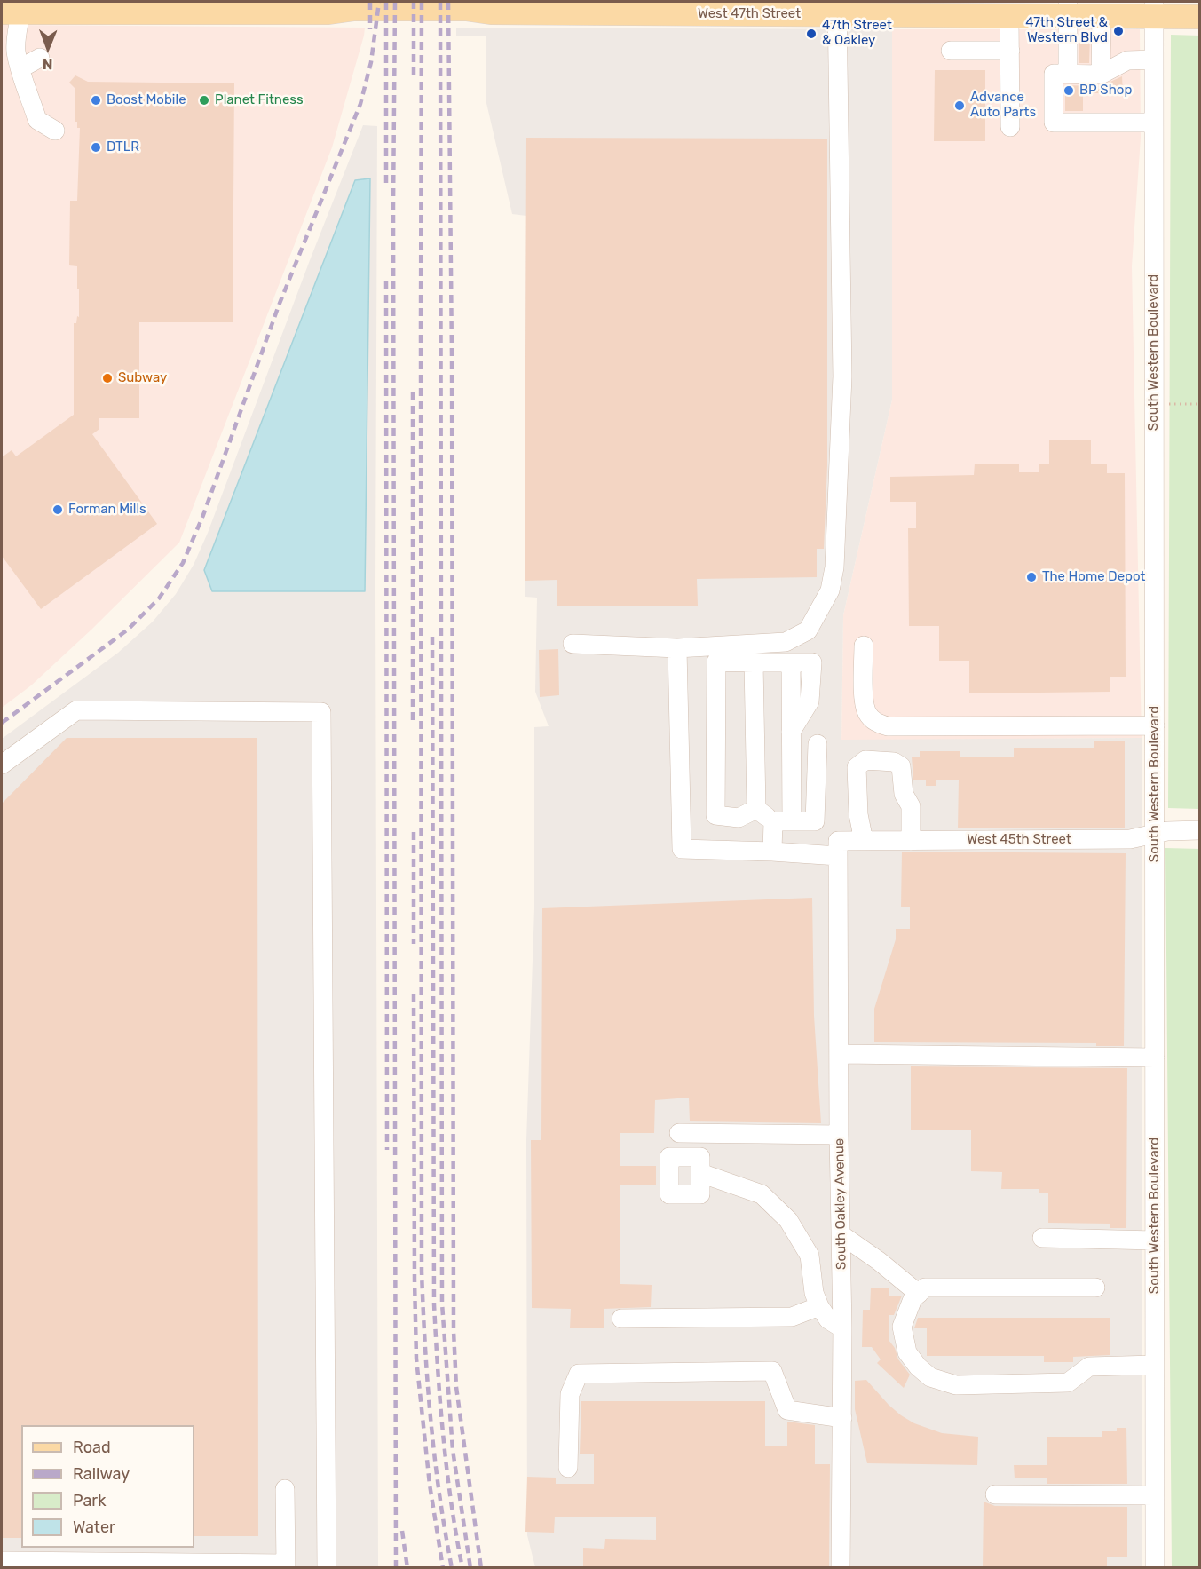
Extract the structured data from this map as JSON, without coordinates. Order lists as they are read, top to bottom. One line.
{"streets":{"main road":["West 47th Street"],"street":["South Western Boulevard","West 45th Street","South Oakley Avenue"]},"crossings":[["West 47th Street","South Western Boulevard"],["South Western Boulevard","West 45th Street"],["West 45th Street","South Oakley Avenue"]],"places":["47th Street & Western Blvd","47th Street & Oakley","BP Shop","Boost Mobile","Planet Fitness","Advance Auto Parts","DTLR","Subway","Forman Mills","The Home Depot"],"legend":["Road","Railway","Park","Water"],"north":"bottom"}
